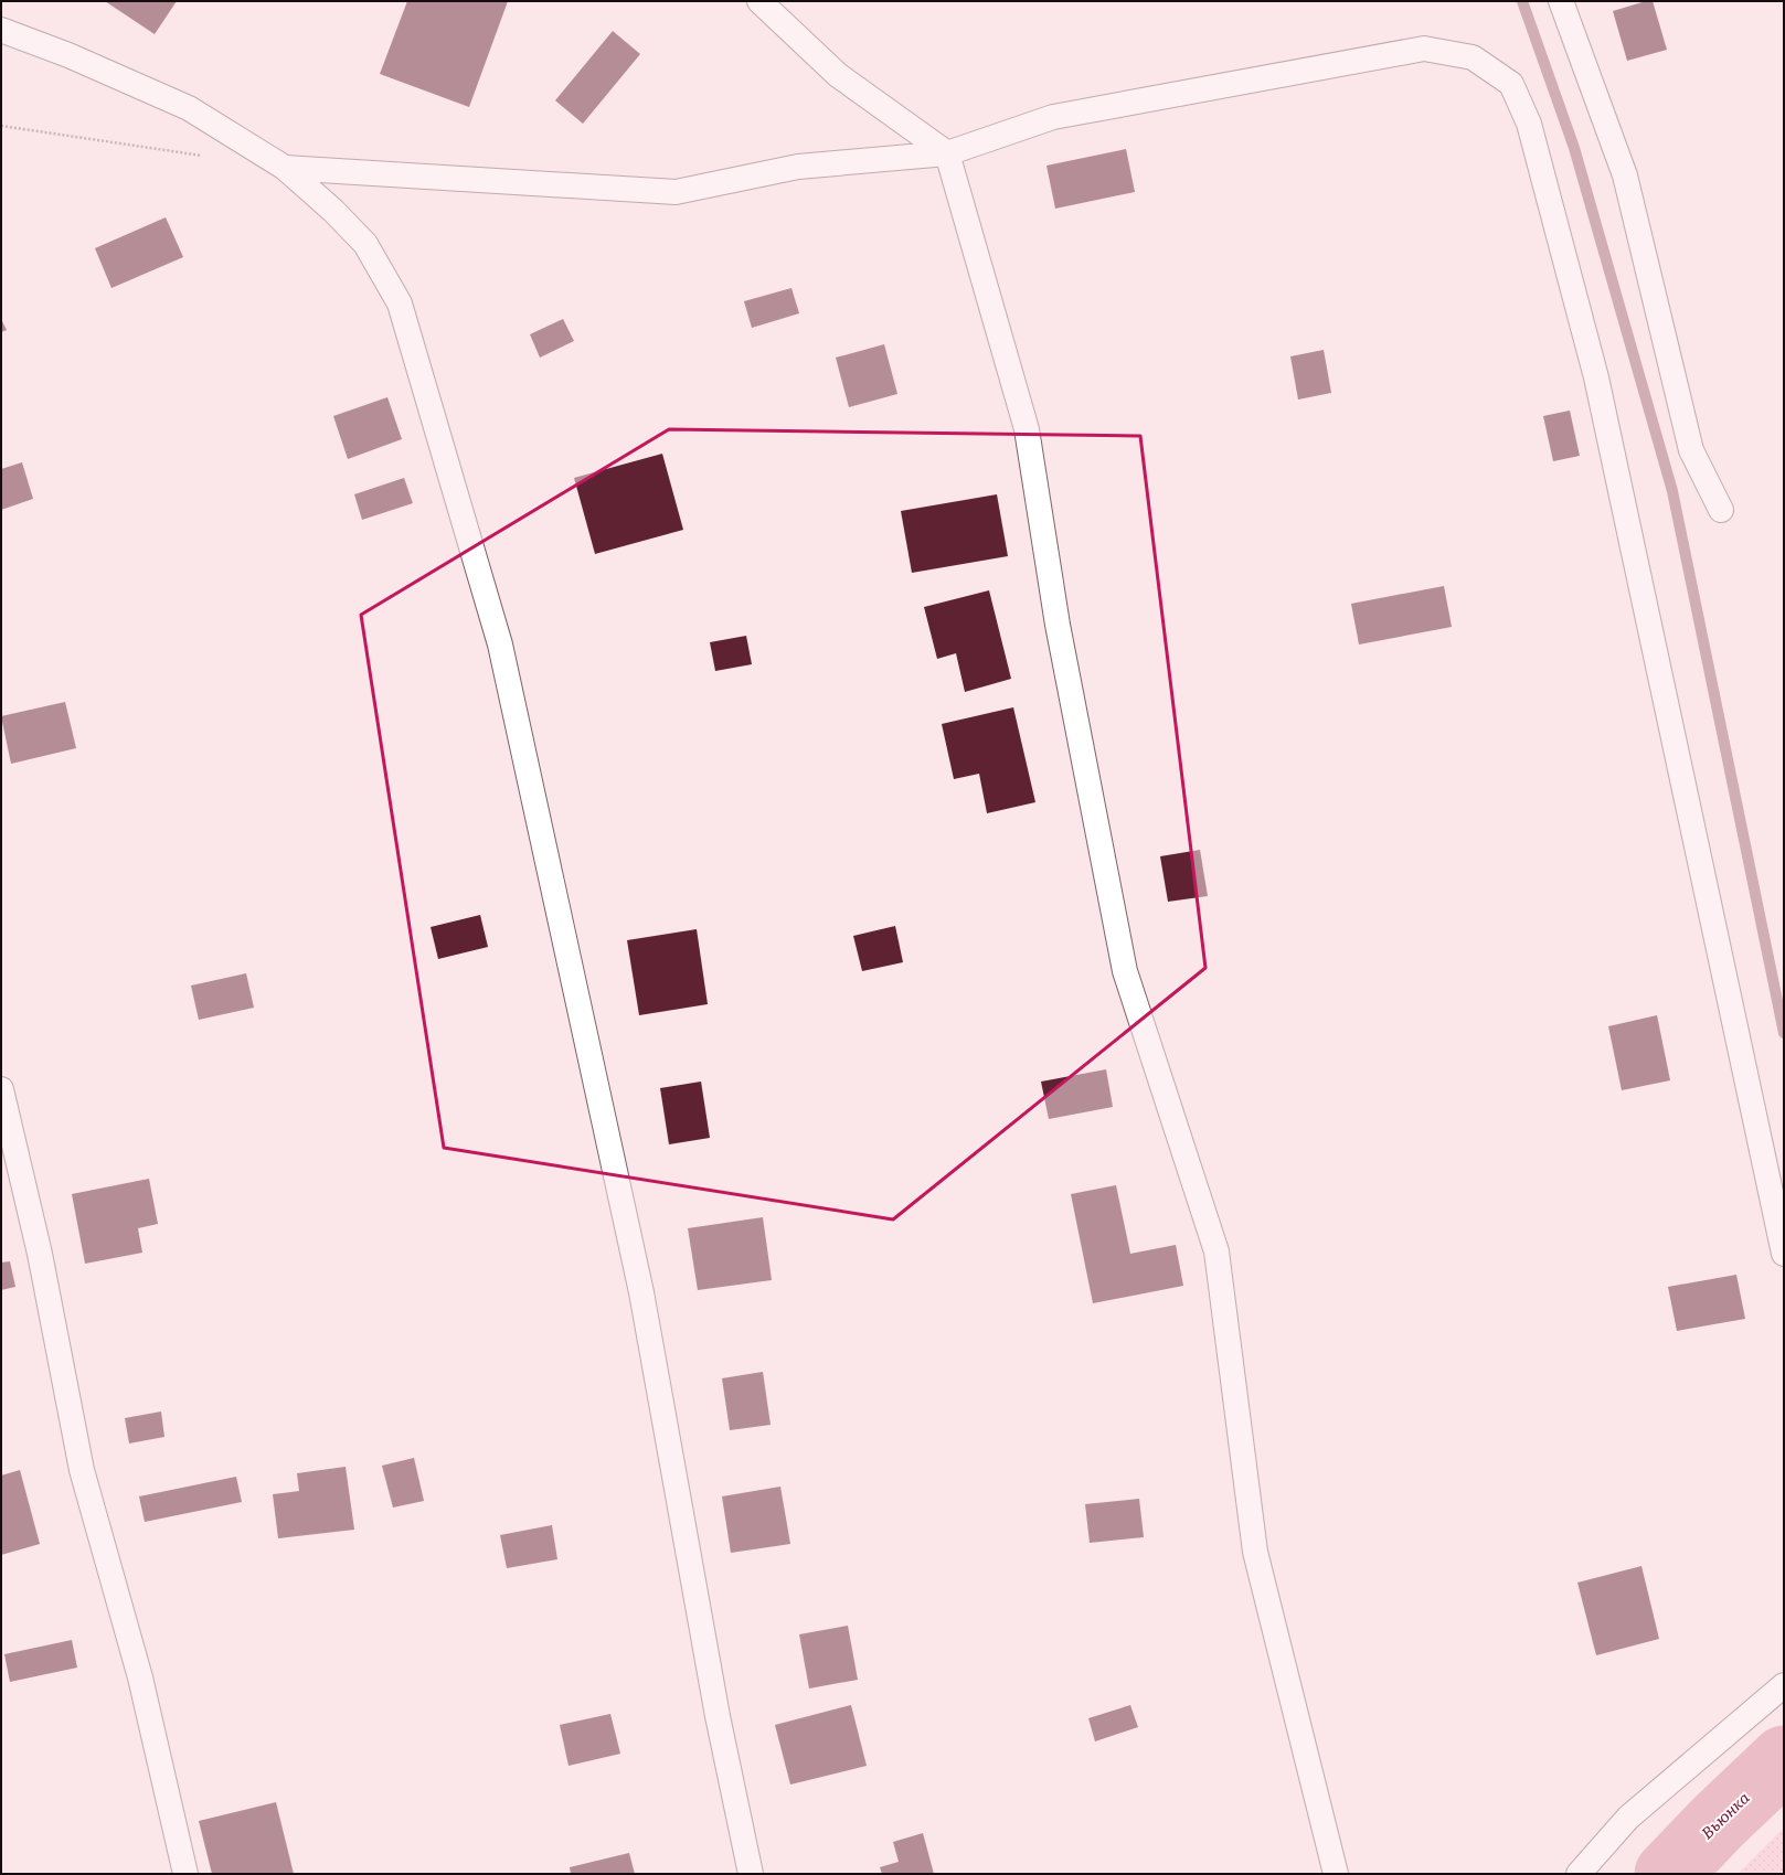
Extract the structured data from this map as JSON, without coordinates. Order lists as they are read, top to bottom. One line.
{"water":["Вьюнка"]}
